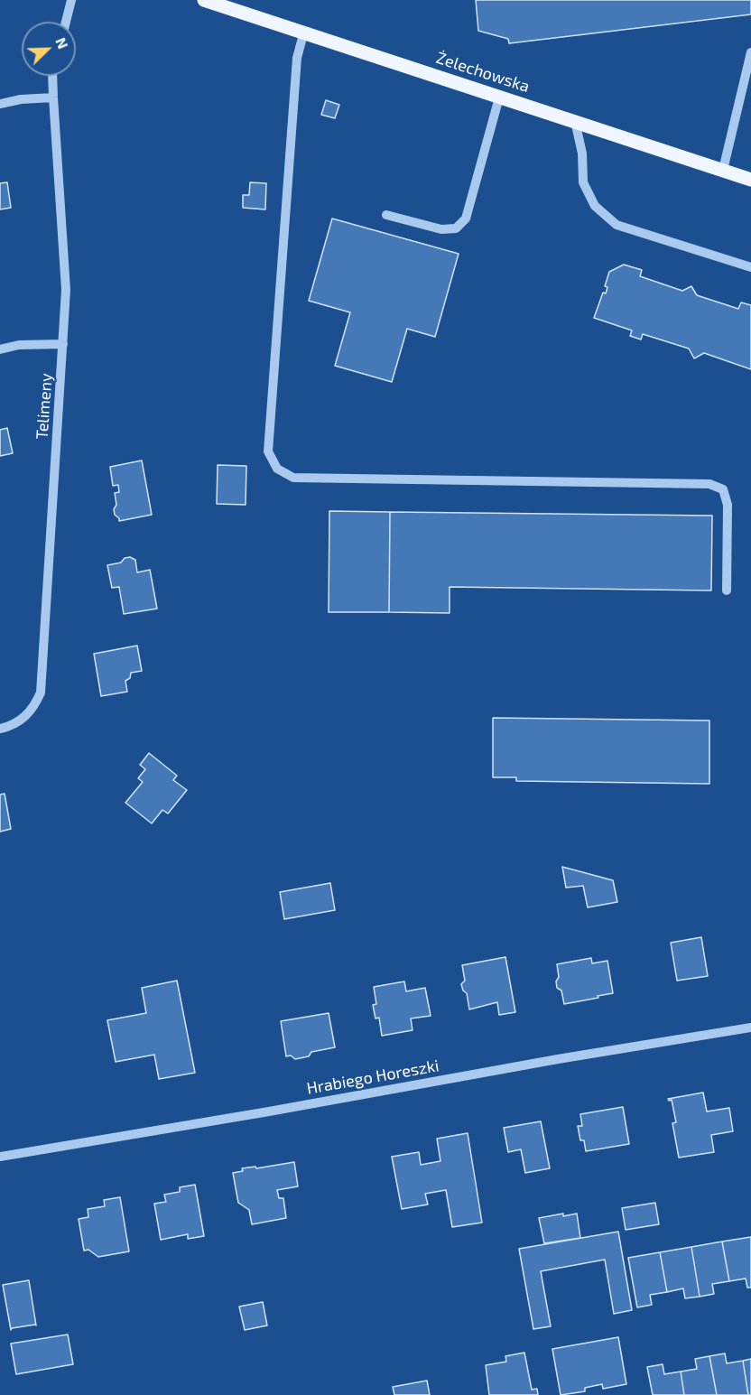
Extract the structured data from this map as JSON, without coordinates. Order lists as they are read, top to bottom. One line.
{"streets":{"main road":["Żelechowska"],"street":["Telimeny","Hrabiego Horeszki"]},"north":"top right"}
